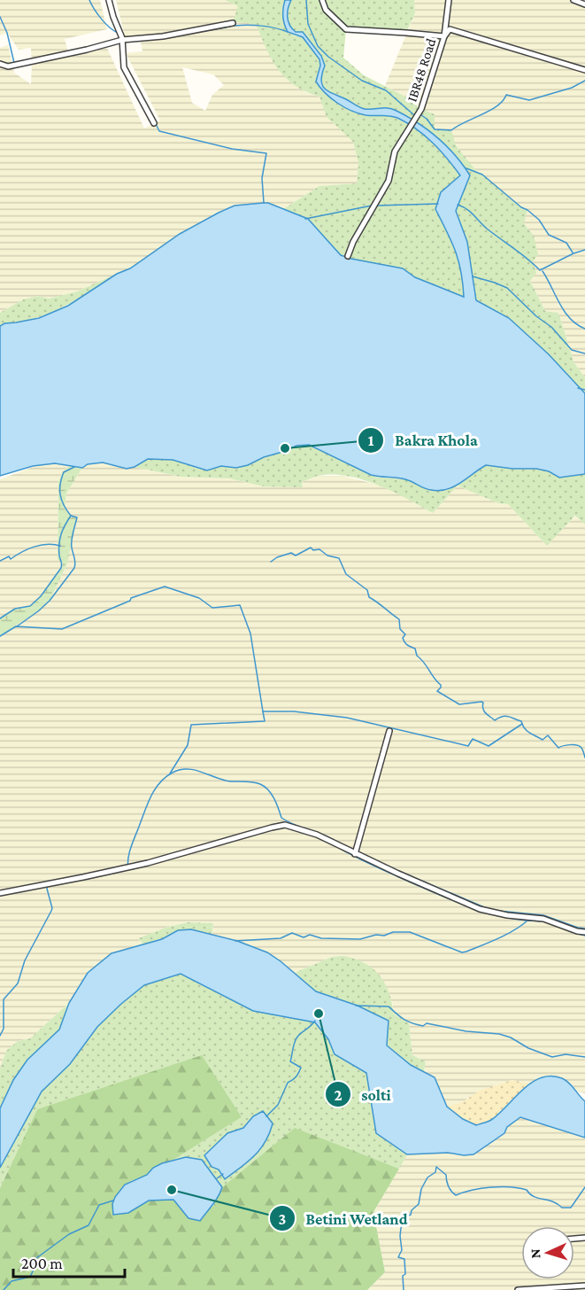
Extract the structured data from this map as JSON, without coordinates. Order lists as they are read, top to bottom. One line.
{"streets":{"street":["IBR48 Road"]},"places":["Bakra Khola","solti","Betini Wetland"],"scale_bar":"200 m","north":"left"}
